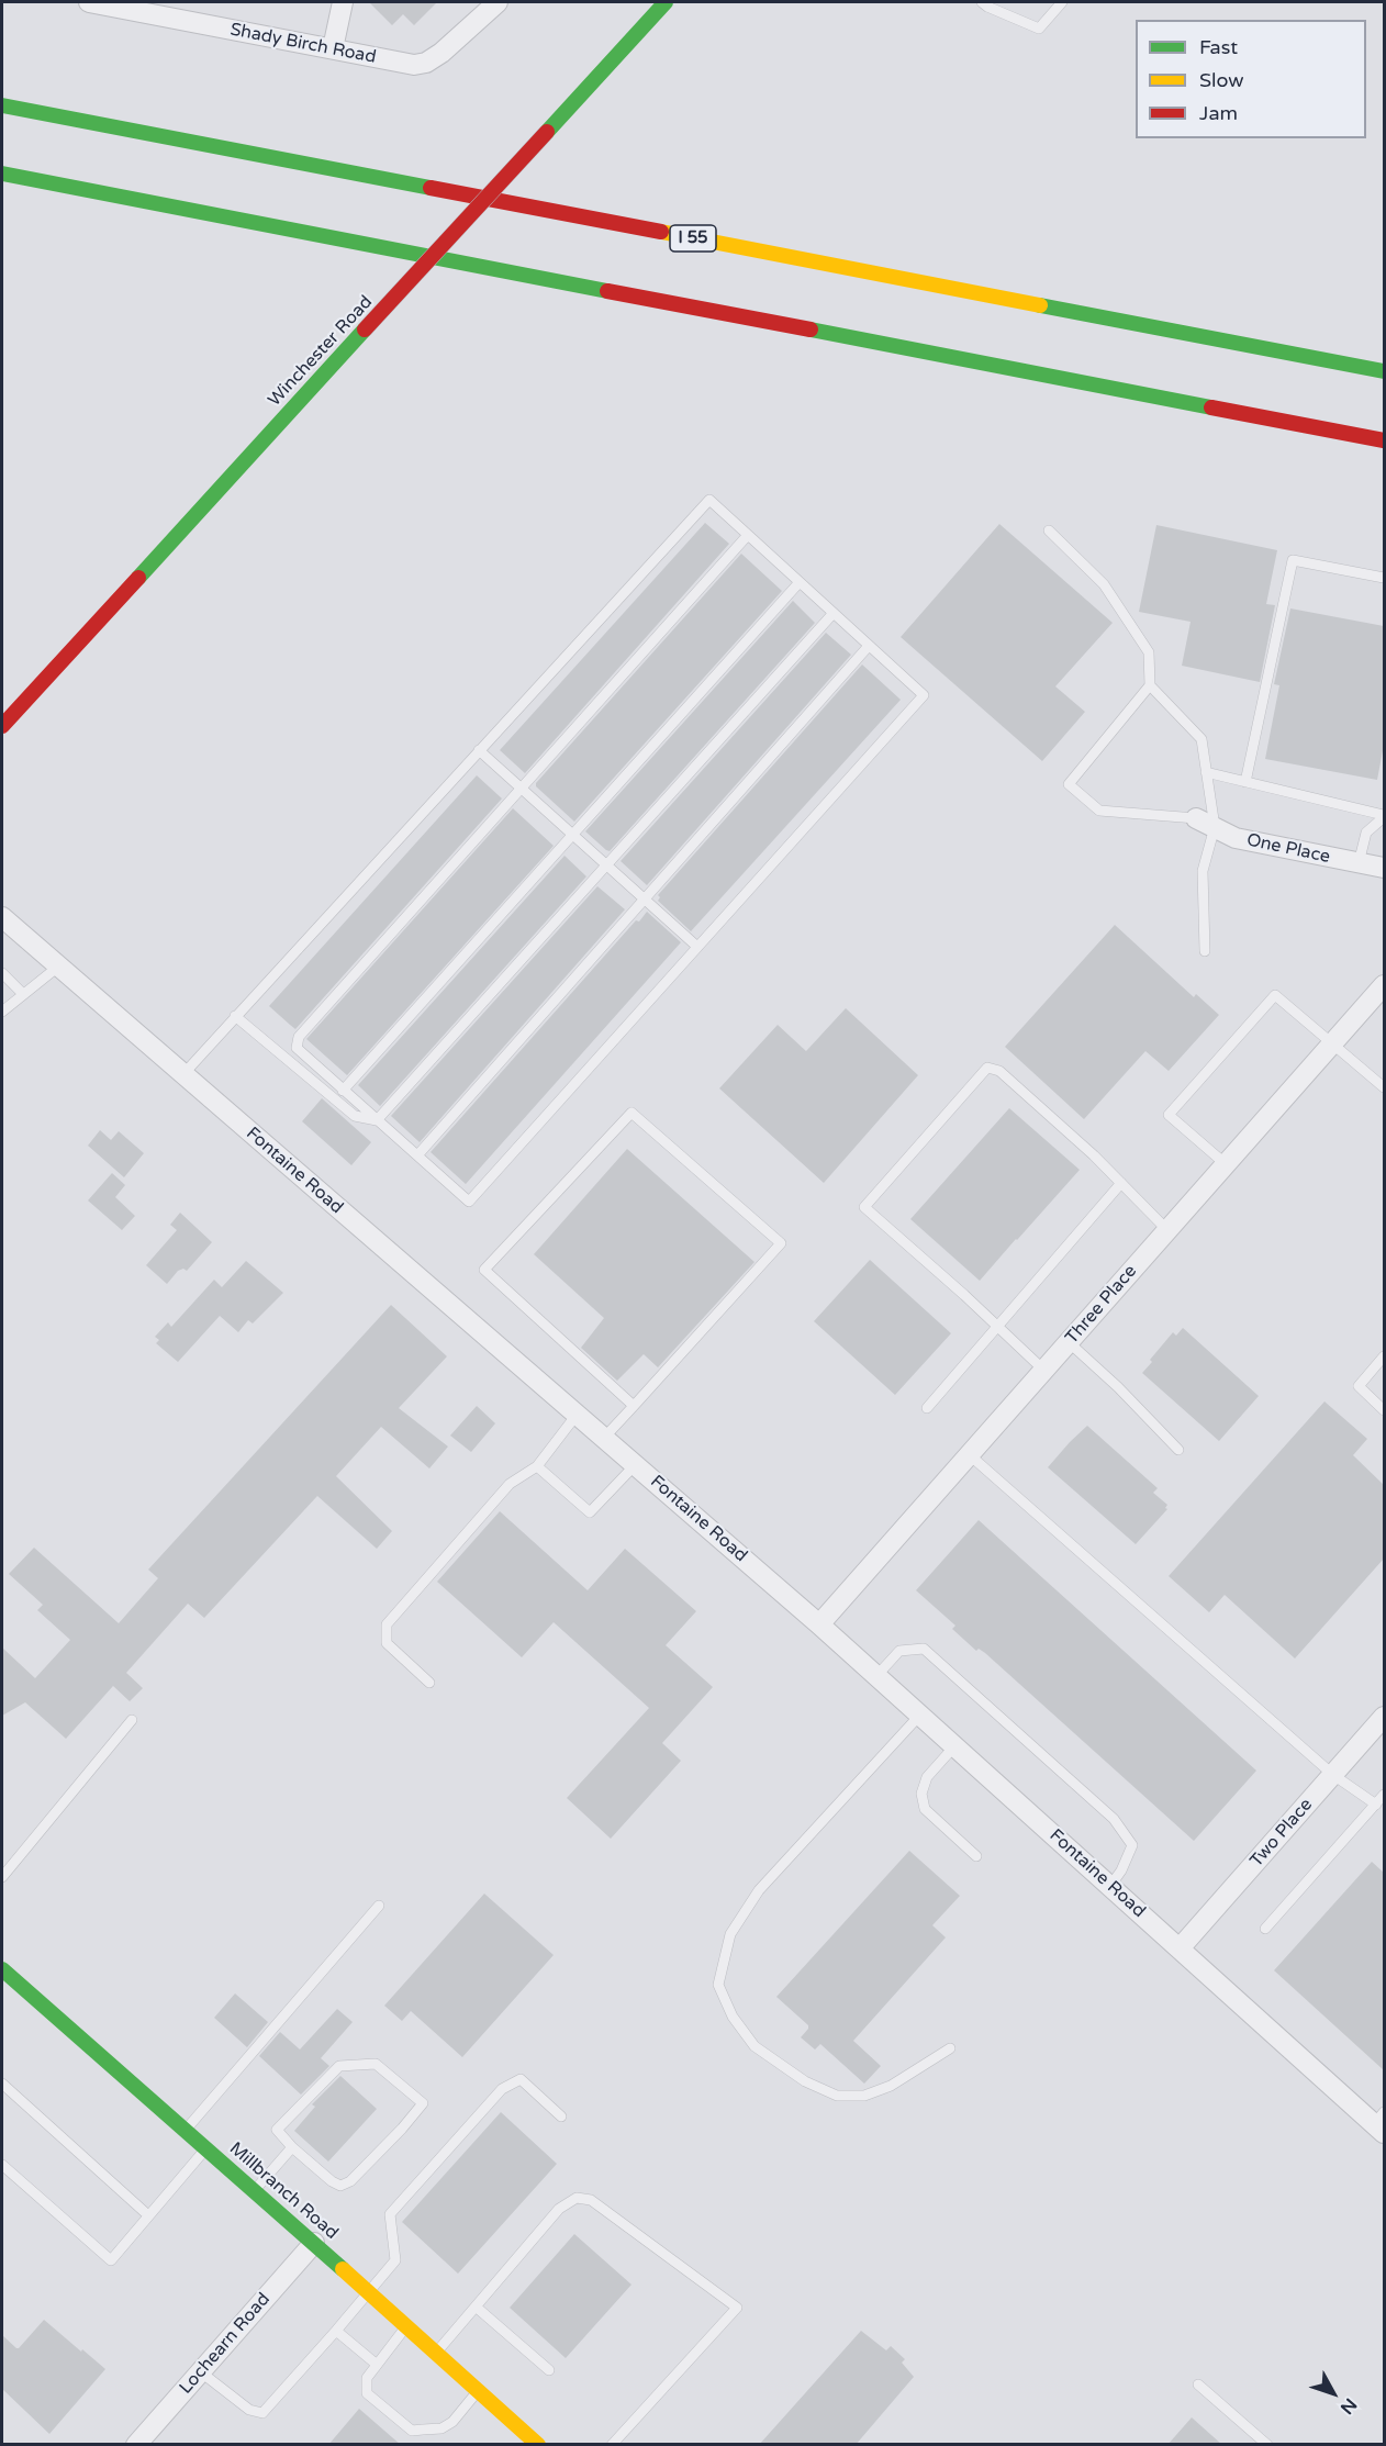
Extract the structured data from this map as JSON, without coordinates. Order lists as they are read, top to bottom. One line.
{"streets":{"main road":["I 55","Winchester Road","Millbranch Road"],"street":["Shady Birch Road","One Place","Fontaine Road","Three Place","Two Place","Lochearn Road"]},"crossings":[["Fontaine Road","Three Place"],["Fontaine Road","Two Place"],["Millbranch Road","Lochearn Road"]],"legend":["Fast","Slow","Jam"],"north":"bottom right"}
